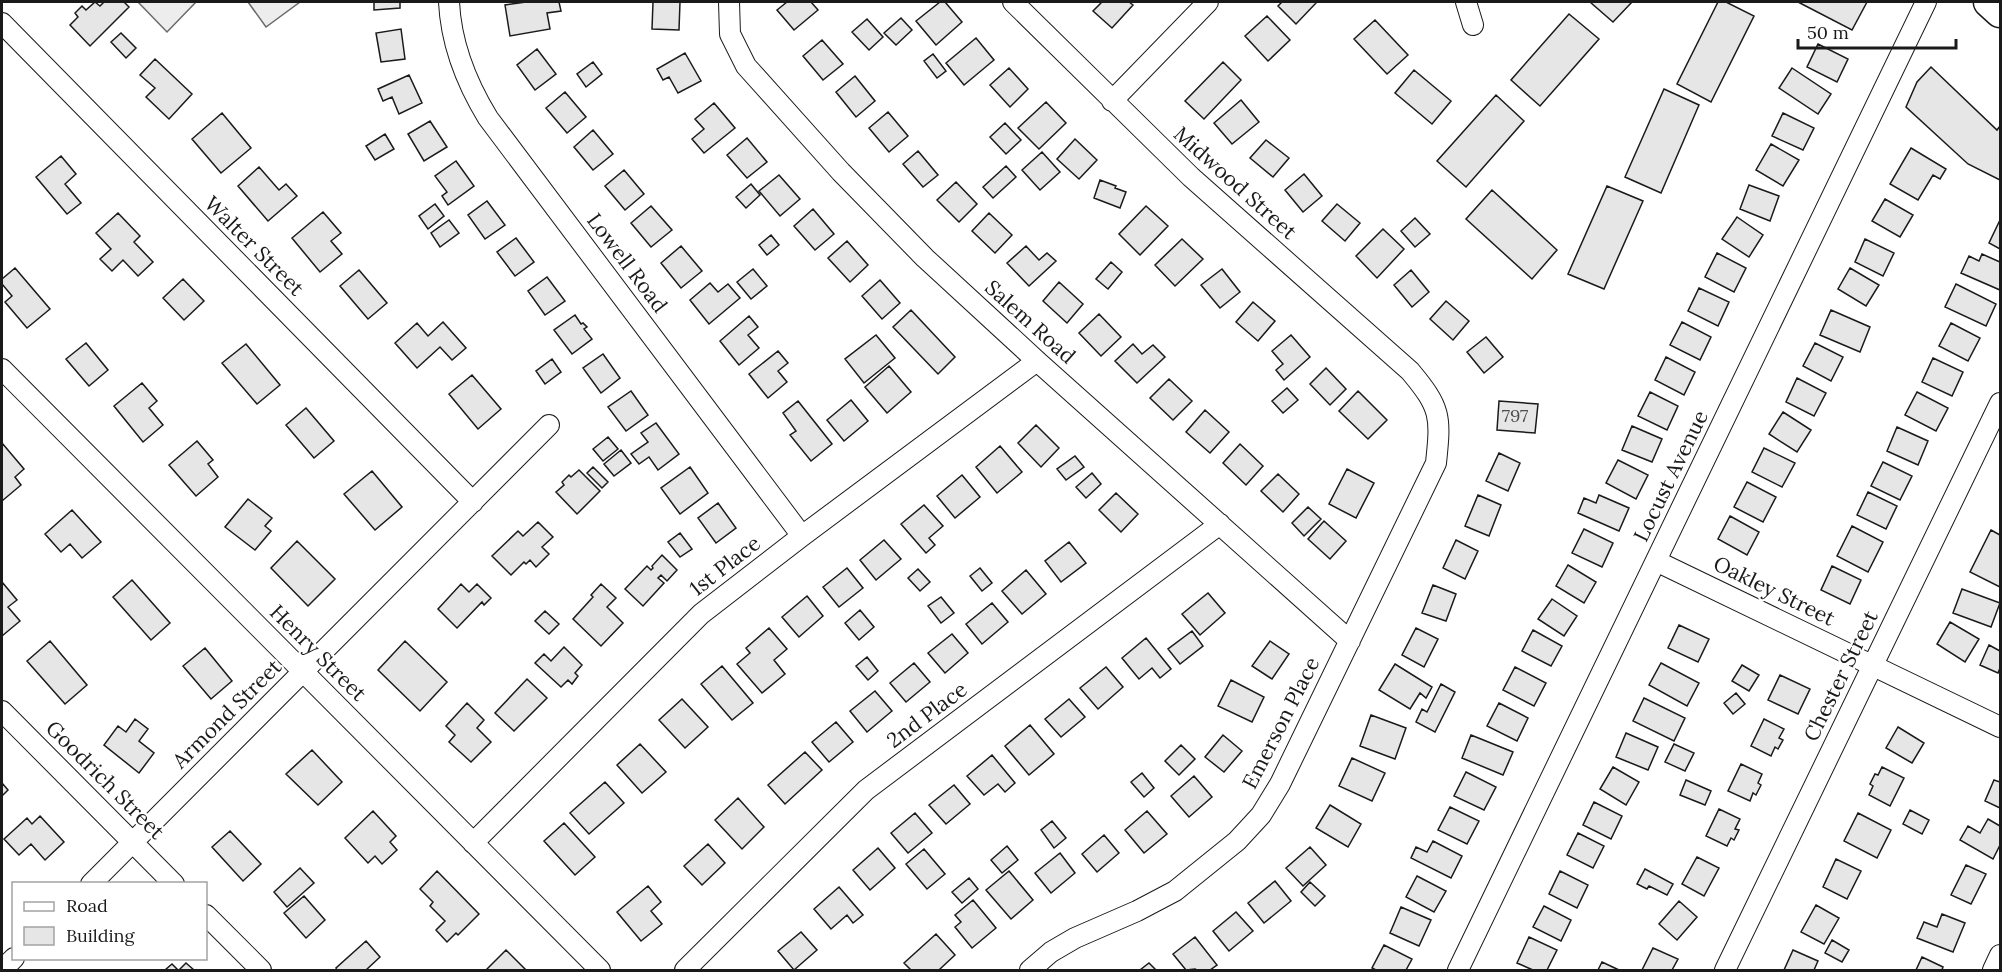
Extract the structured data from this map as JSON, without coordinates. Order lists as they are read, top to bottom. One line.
{"streets":{"street":["Midwood Street","Walter Street","Lowell Road","Salem Road","Locust Avenue","1st Place","Oakley Street","Henry Street","Chester Street","Armond Street","2nd Place","Emerson Place","Goodrich Street"]},"crossings":[["Midwood Street","Emerson Place"],["Walter Street","Armond Street"],["Lowell Road","1st Place"],["Salem Road","1st Place"],["Salem Road","2nd Place"],["Salem Road","Emerson Place"],["Locust Avenue","Oakley Street"],["1st Place","Henry Street"],["Oakley Street","Chester Street"],["Henry Street","Armond Street"],["Armond Street","Goodrich Street"]],"house_numbers":["797"],"legend":["Road","Building"],"scale_bar":"50 m"}
